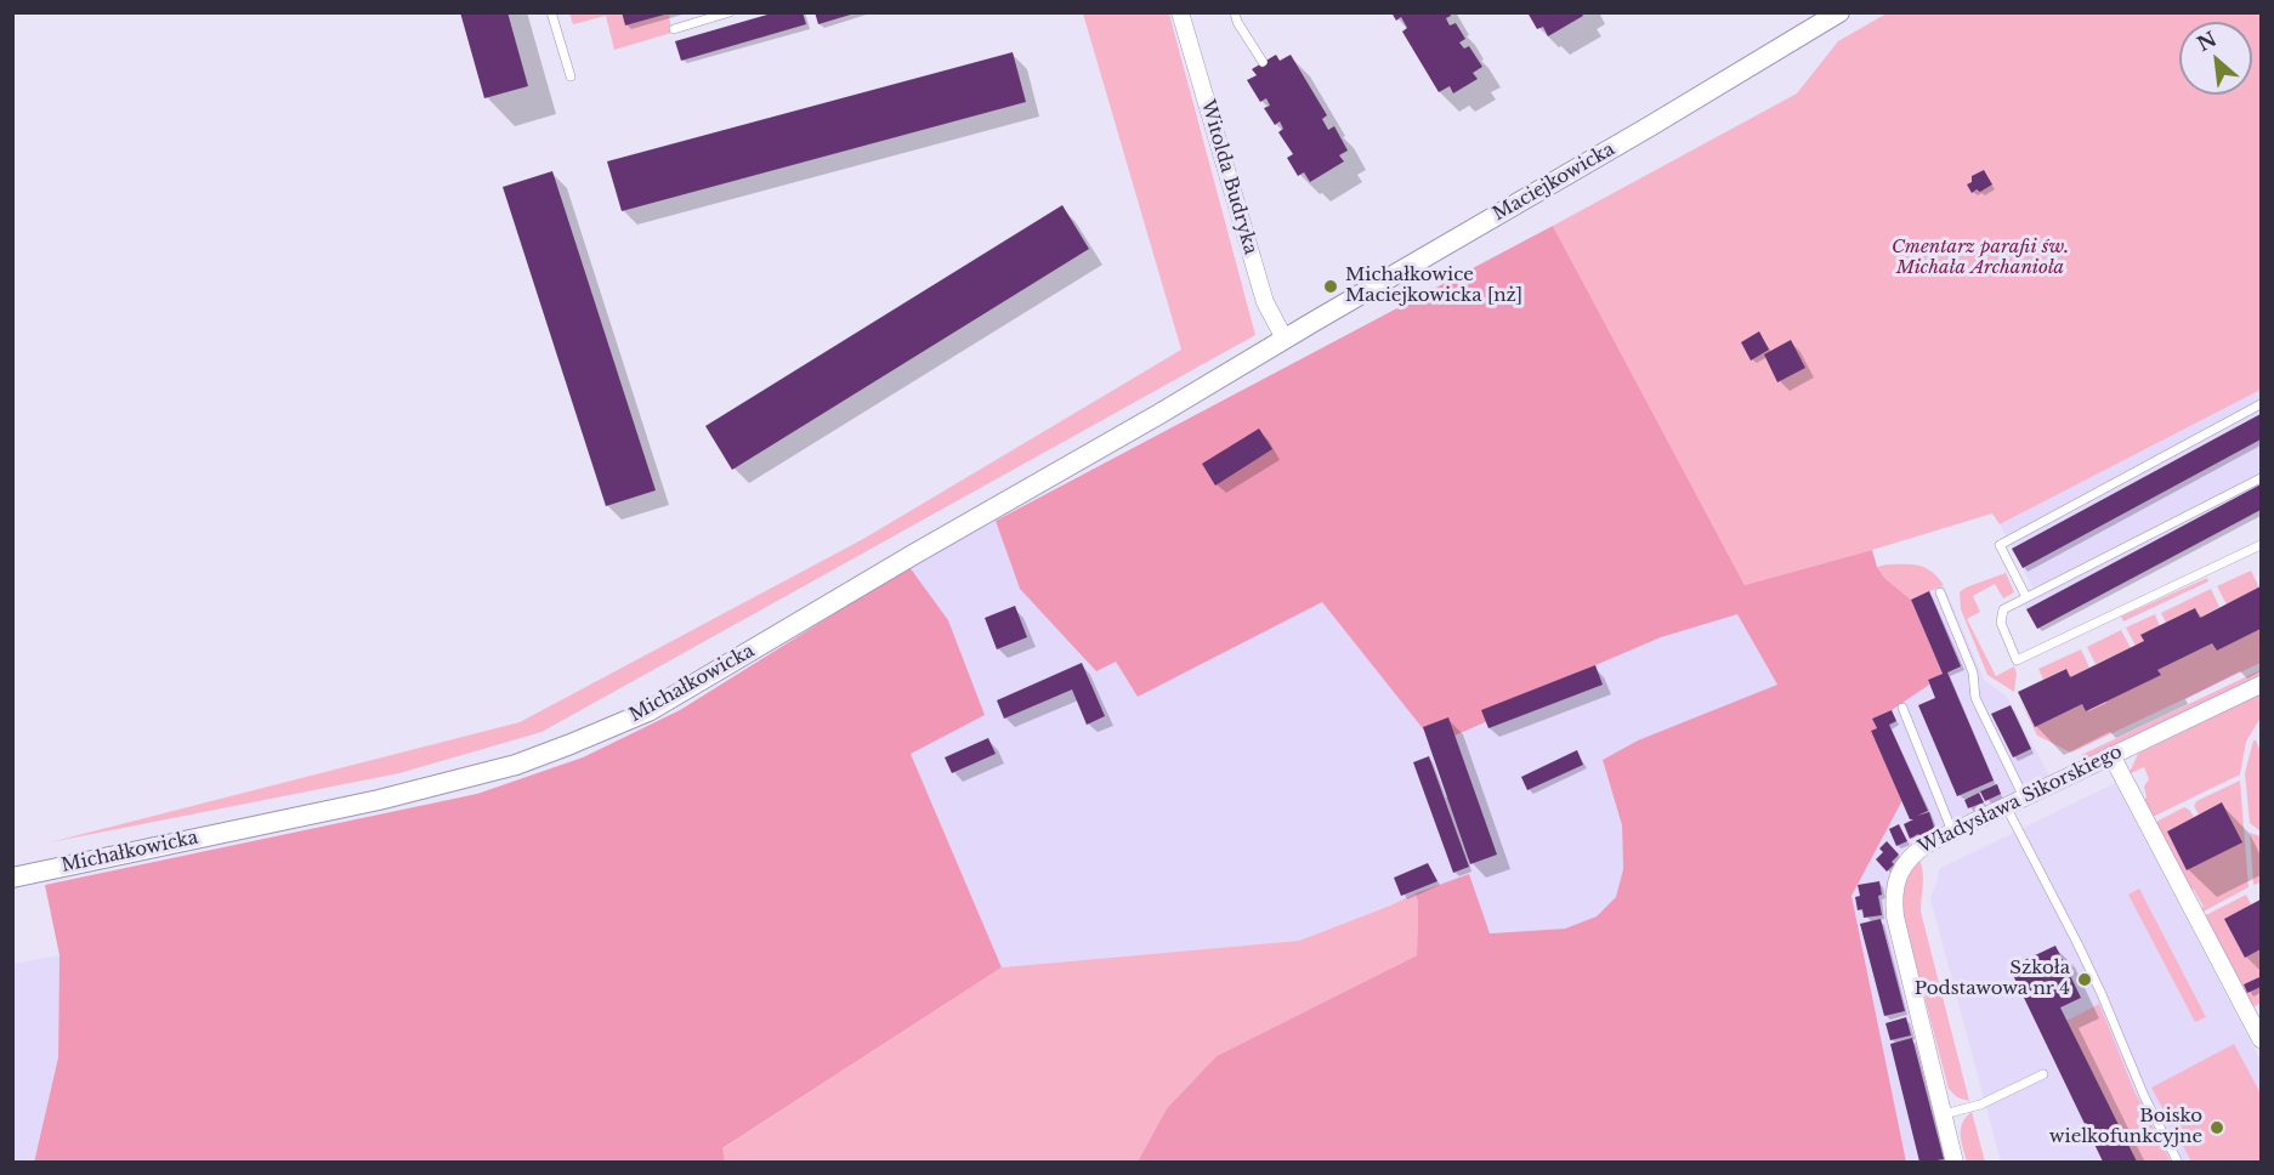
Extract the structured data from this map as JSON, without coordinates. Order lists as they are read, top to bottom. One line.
{"streets":{"street":["Witolda Budryka","Maciejkowicka","Michałkowicka","Władysława Sikorskiego"]},"crossings":[["Witolda Budryka","Maciejkowicka"],["Witolda Budryka","Michałkowicka"],["Maciejkowicka","Michałkowicka"]],"parks":["Cmentarz parafii św. Michała Archanioła"],"places":["Michałkowice Maciejkowicka [nż]","Szkoła Podstawowa nr 4","Boisko wielkofunkcyjne"],"north":"top left"}
